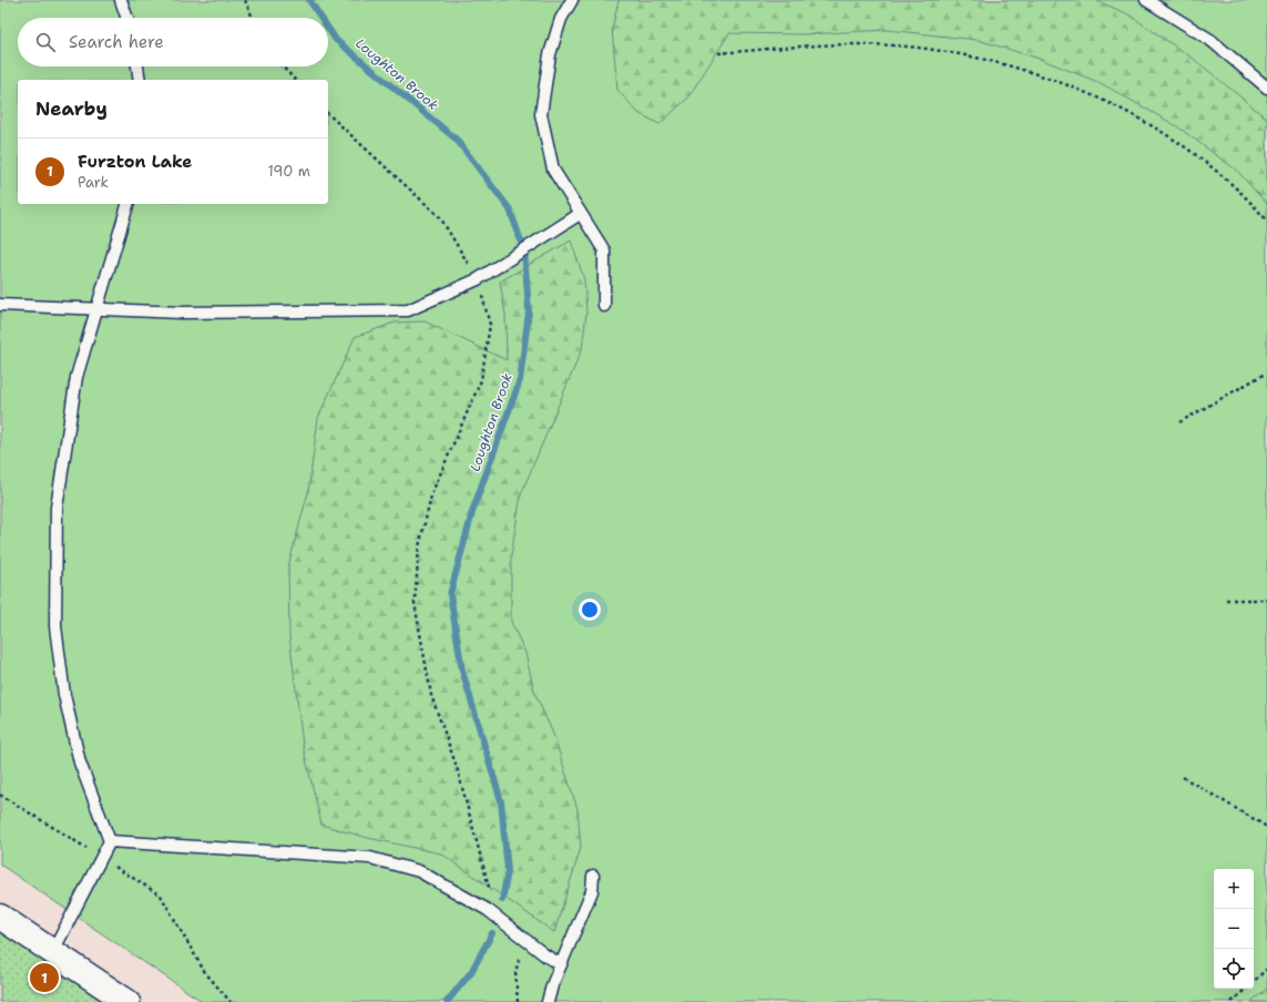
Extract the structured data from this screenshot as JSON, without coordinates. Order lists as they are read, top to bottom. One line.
{"water":["Loughton Brook"],"page":{"search":"Search here","heading":"Nearby","list":[{"mark":"1","name":"Furzton Lake","note":"Park","value":"190 m"}],"map_buttons":["+","−"],"pins":"1"}}
